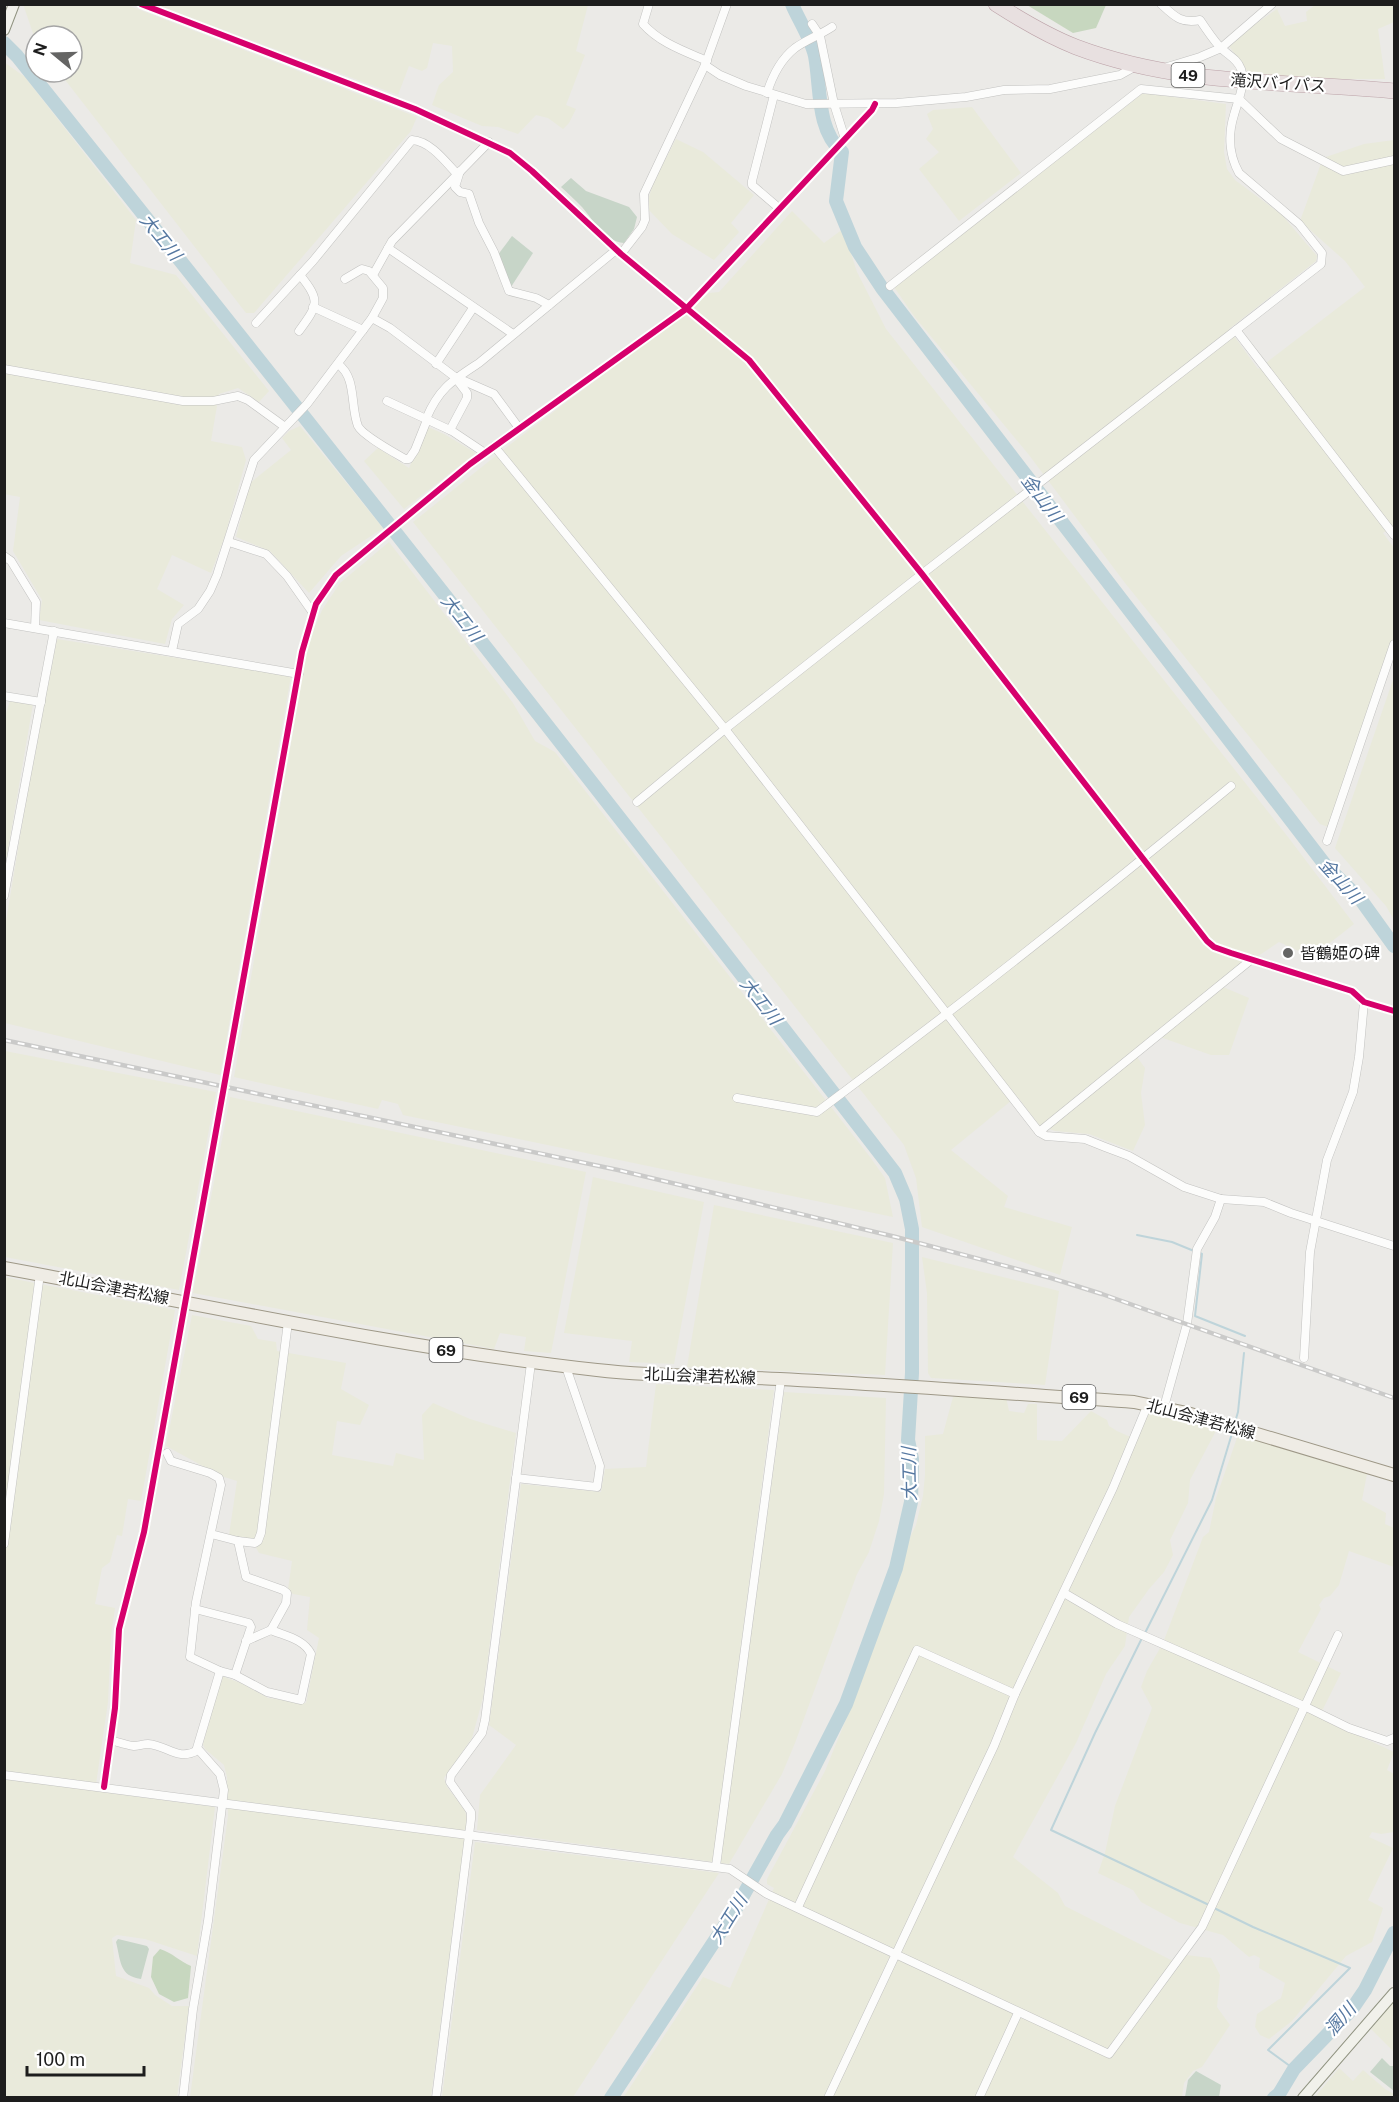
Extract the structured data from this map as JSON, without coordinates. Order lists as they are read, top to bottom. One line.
{"streets":{"highway":["49","滝沢バイパス"],"main road":["北山会津若松線","69"]},"water":["大工川","金山川","溷川"],"places":["皆鶴姫の碑"],"scale_bar":"100 m","north":"left"}
